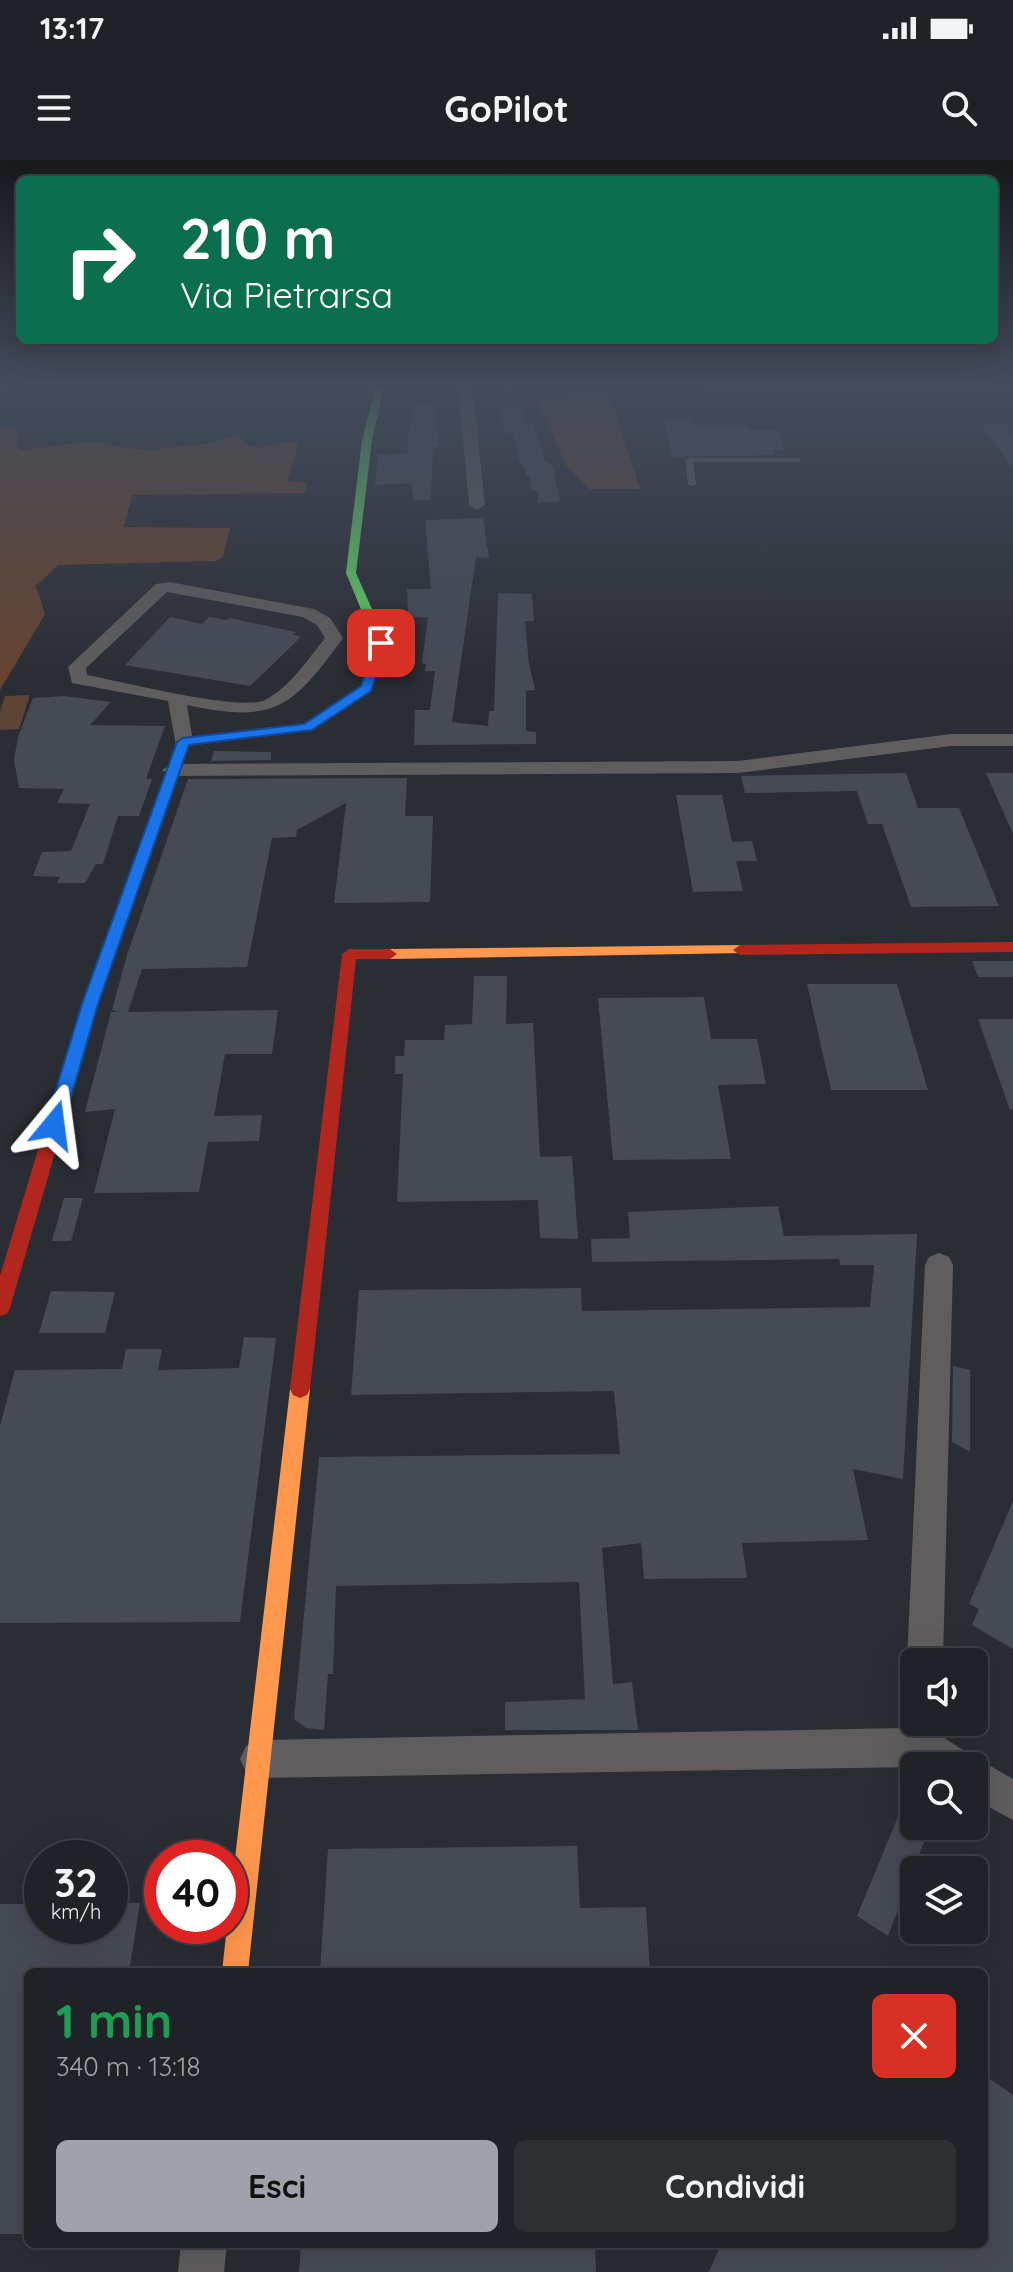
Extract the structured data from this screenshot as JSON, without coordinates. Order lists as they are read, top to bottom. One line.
{"page":{"status":"13:17","header":"GoPilot","turn":["210 m","Via Pietrarsa"],"speed":"32 km/h","limit":"40","heading":["1 min","340 m · 13:18"],"buttons":["Esci","Condividi"]}}
